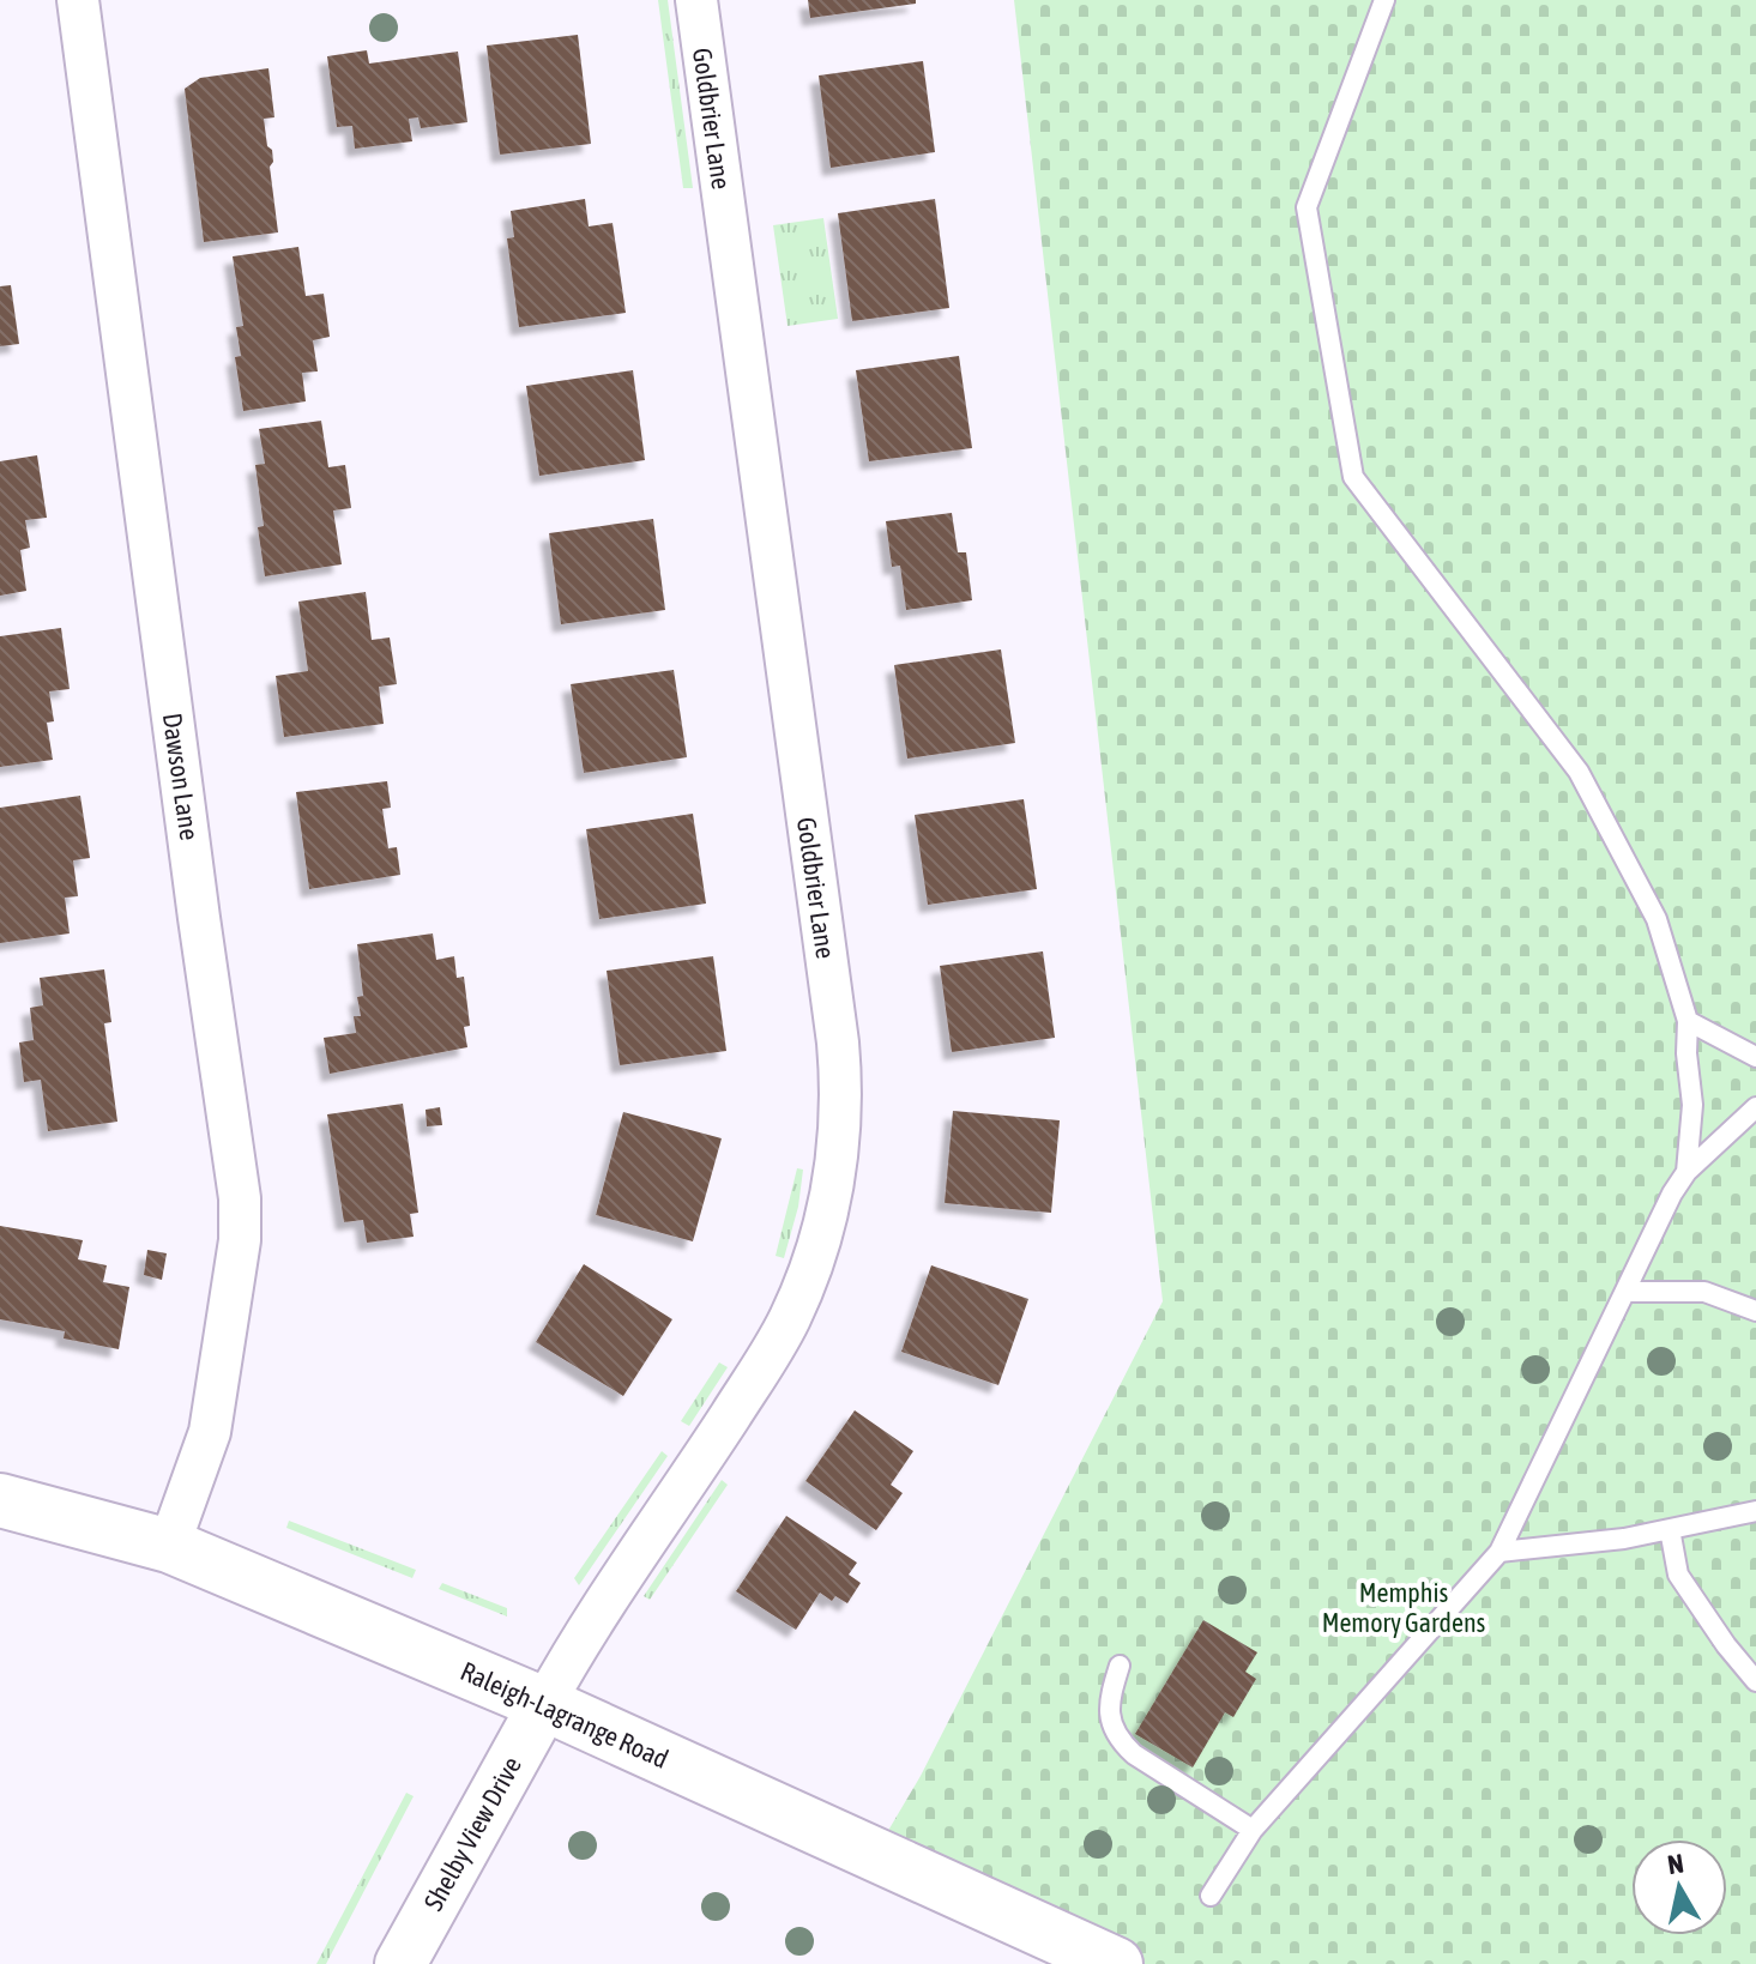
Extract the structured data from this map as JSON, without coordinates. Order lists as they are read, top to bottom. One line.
{"streets":{"main road":["Raleigh-Lagrange Road"],"street":["Goldbrier Lane","Dawson Lane","Shelby View Drive"]},"crossings":[["Goldbrier Lane","Raleigh-Lagrange Road"],["Goldbrier Lane","Shelby View Drive"],["Dawson Lane","Raleigh-Lagrange Road"],["Raleigh-Lagrange Road","Shelby View Drive"]],"parks":["Memphis Memory Gardens"],"north":"top"}
